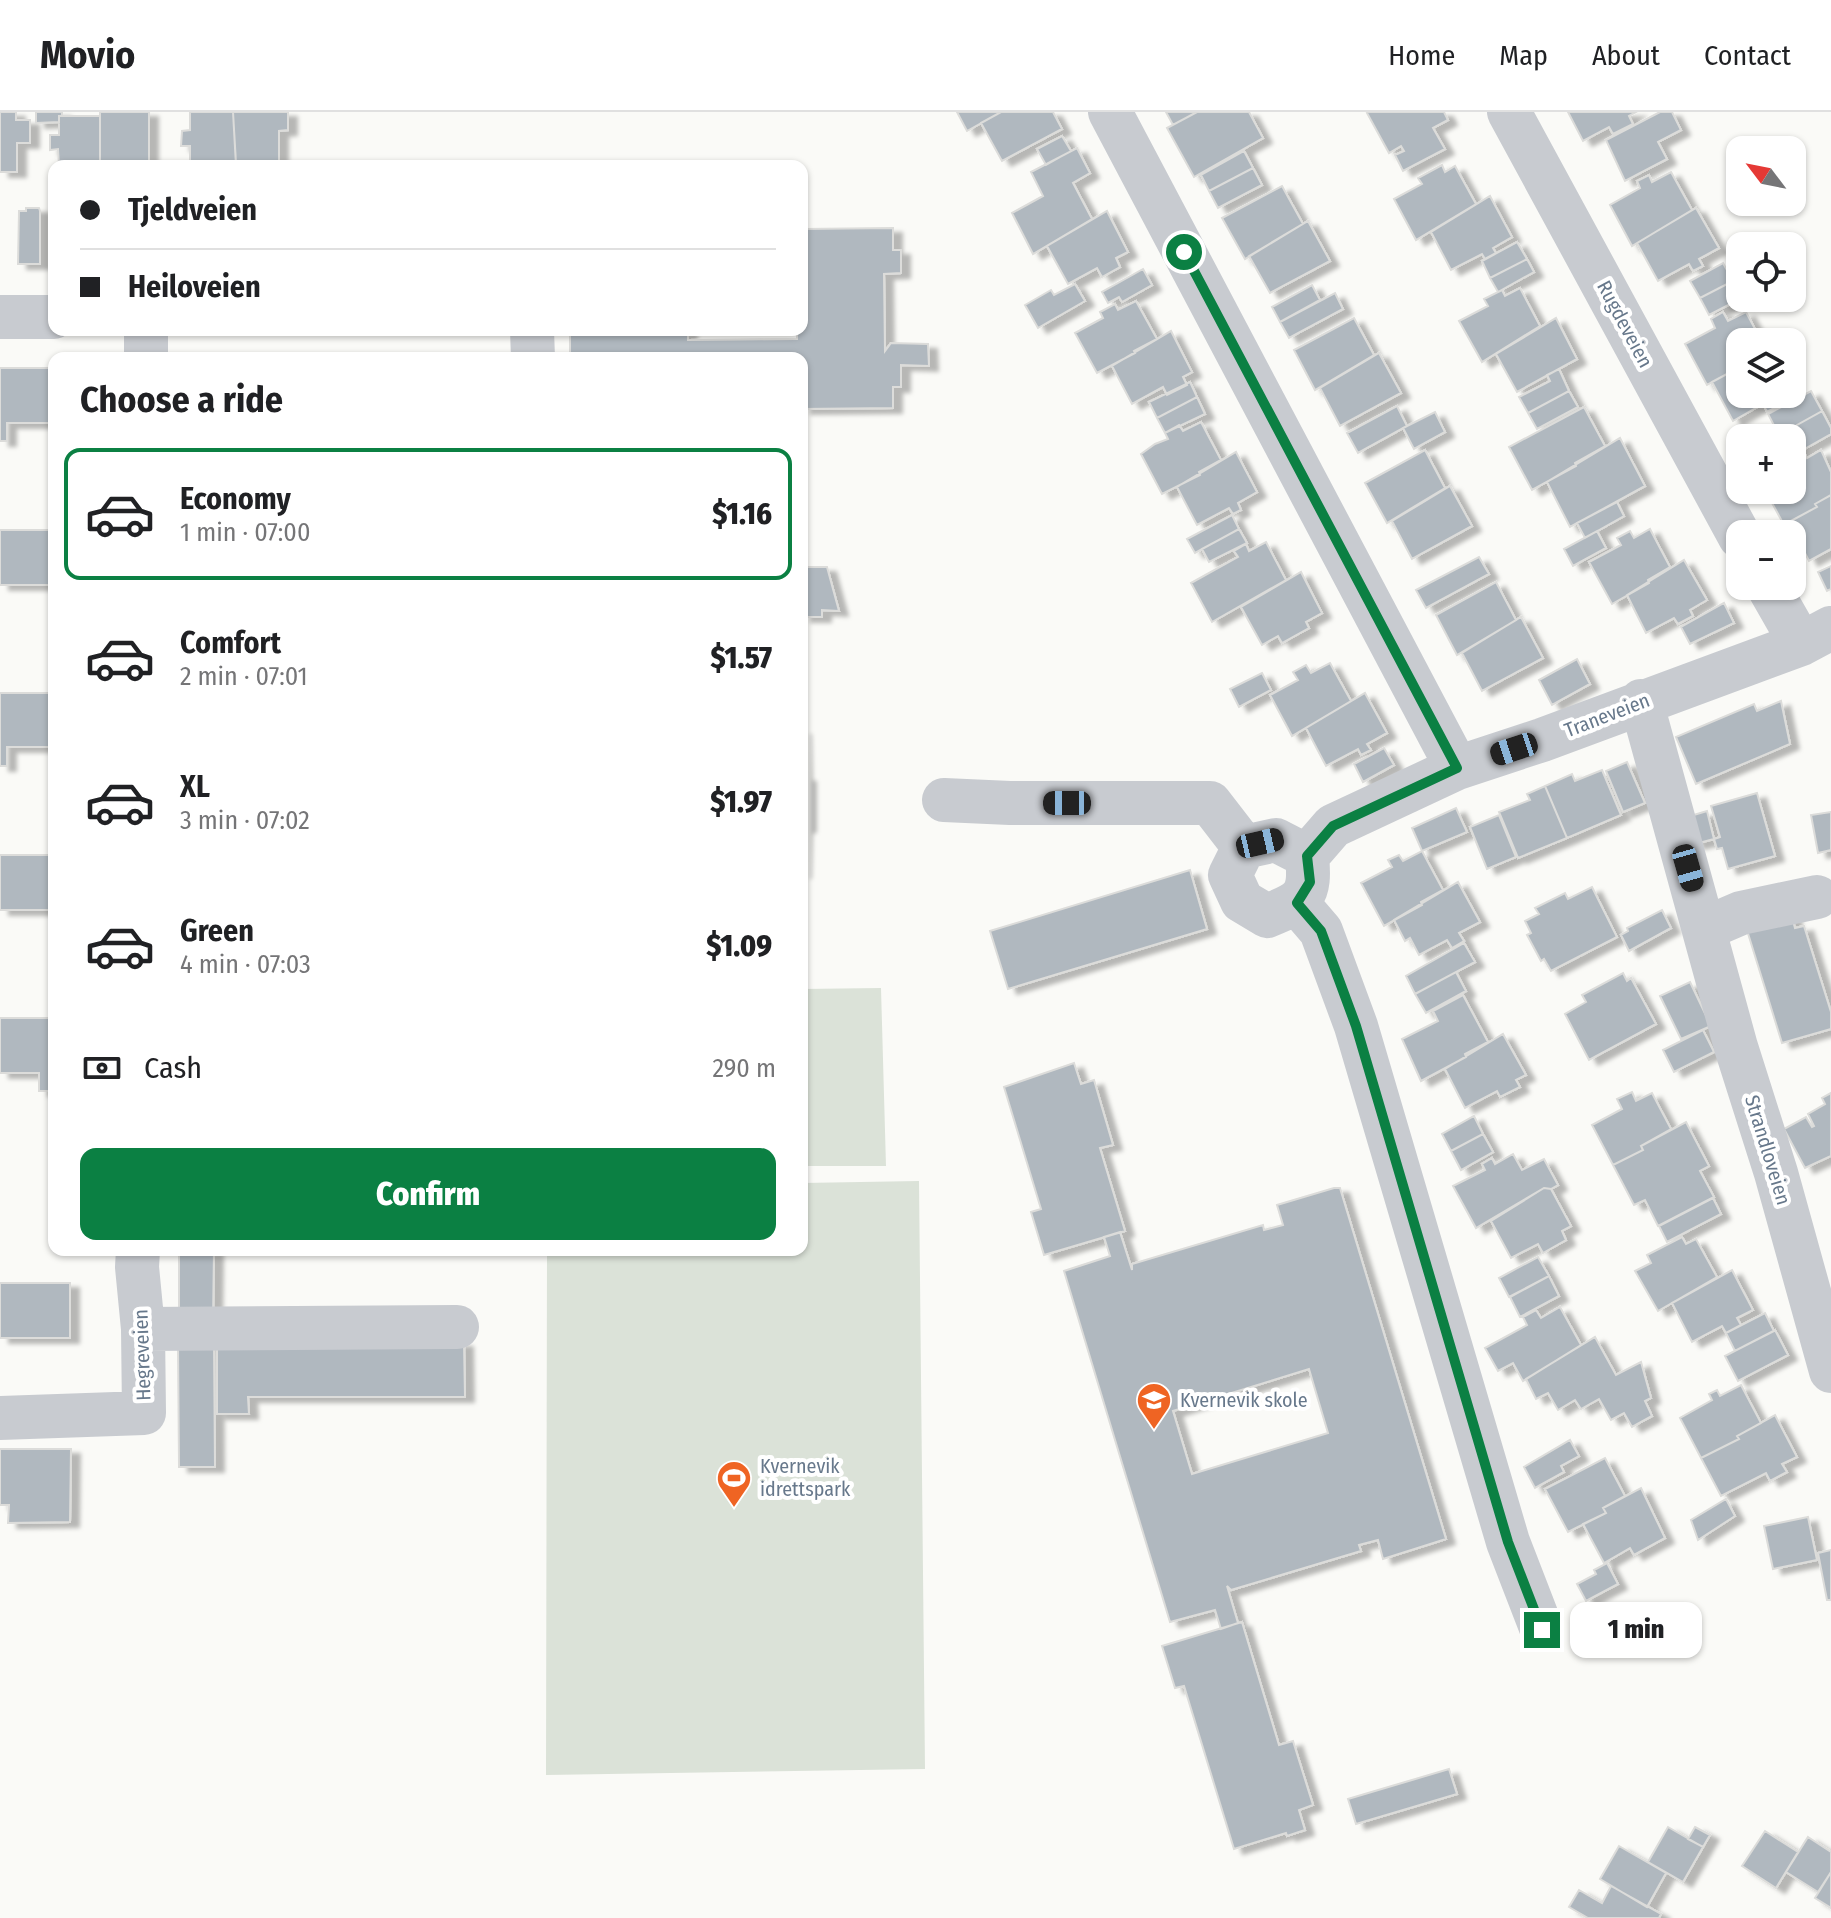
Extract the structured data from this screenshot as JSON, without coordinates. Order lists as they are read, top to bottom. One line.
{"streets":{"street":["Rugdeveien","Traneveien","Strandloveien","Hegreveien"]},"crossings":[["Traneveien","Strandloveien"]],"places":{"school or university":["Kvernevik skole"],"sports":["Kvernevik idrettspark"]},"north":"top left","page":{"header":"Movio","nav":["Home","Map","About","Contact"],"map_buttons":["+","−"],"banner":["Tjeldveien","Heiloveien"],"heading":"Choose a ride","list":[{"name":"Economy","note":"1 min · 07:00","value":"$1.16"},{"name":"Comfort","note":"2 min · 07:01","value":"$1.57"},{"name":"XL","note":"3 min · 07:02","value":"$1.97"},{"name":"Green","note":"4 min · 07:03","value":"$1.09"}],"pay":["Cash","290 m"],"buttons":"Confirm","bubble":"1 min"}}
